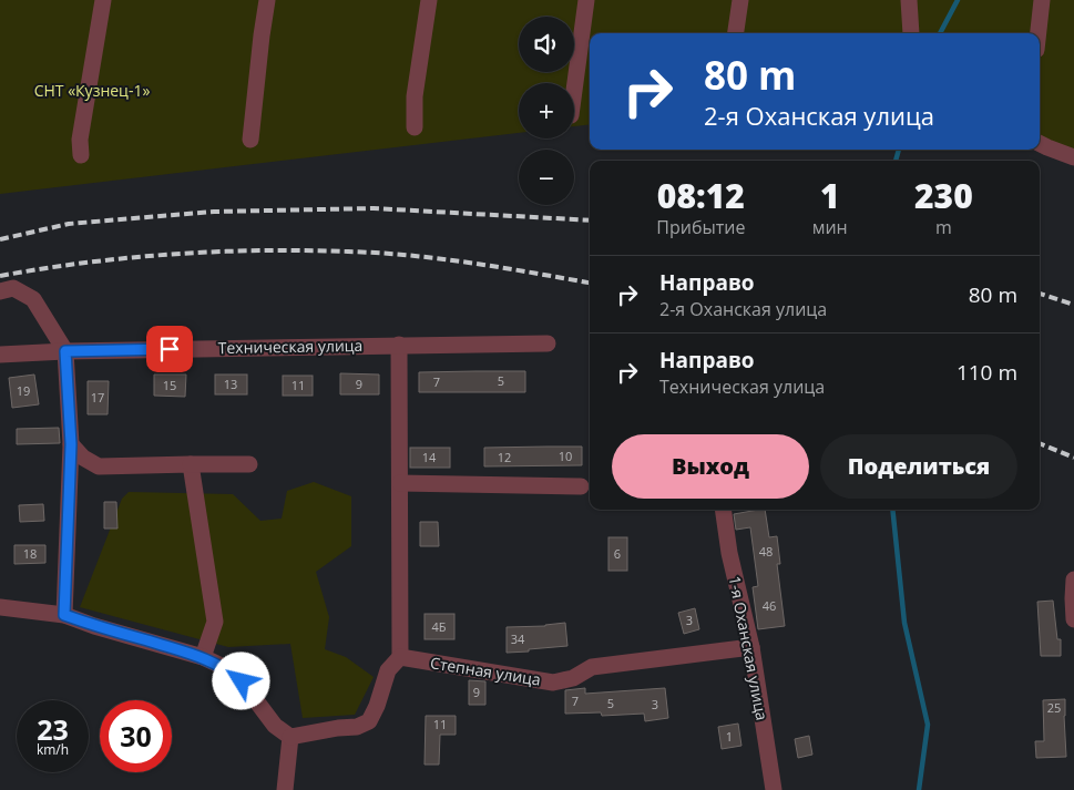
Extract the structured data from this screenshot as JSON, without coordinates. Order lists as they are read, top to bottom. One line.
{"streets":{"street":["Техническая улица","1-я Оханская улица","Степная улица"]},"crossings":[["1-я Оханская улица","Степная улица"]],"parks":["СНТ «Кузнец-1»"],"house_numbers":["5","7","13","9","15","11","19","17","10","14","12","48","18","6","46","3","4Б","34","9","7","5","3","25","11","1"],"page":{"map_buttons":["+","−"],"turn":["80 m","2-я Оханская улица"],"eta":["08:12","Прибытие","1","мин","230","m"],"list":[{"name":"Направо","note":"2-я Оханская улица","value":"80 m"},{"name":"Направо","note":"Техническая улица","value":"110 m"}],"buttons":["Выход","Поделиться"],"speed":"23 km/h","limit":"30"}}
